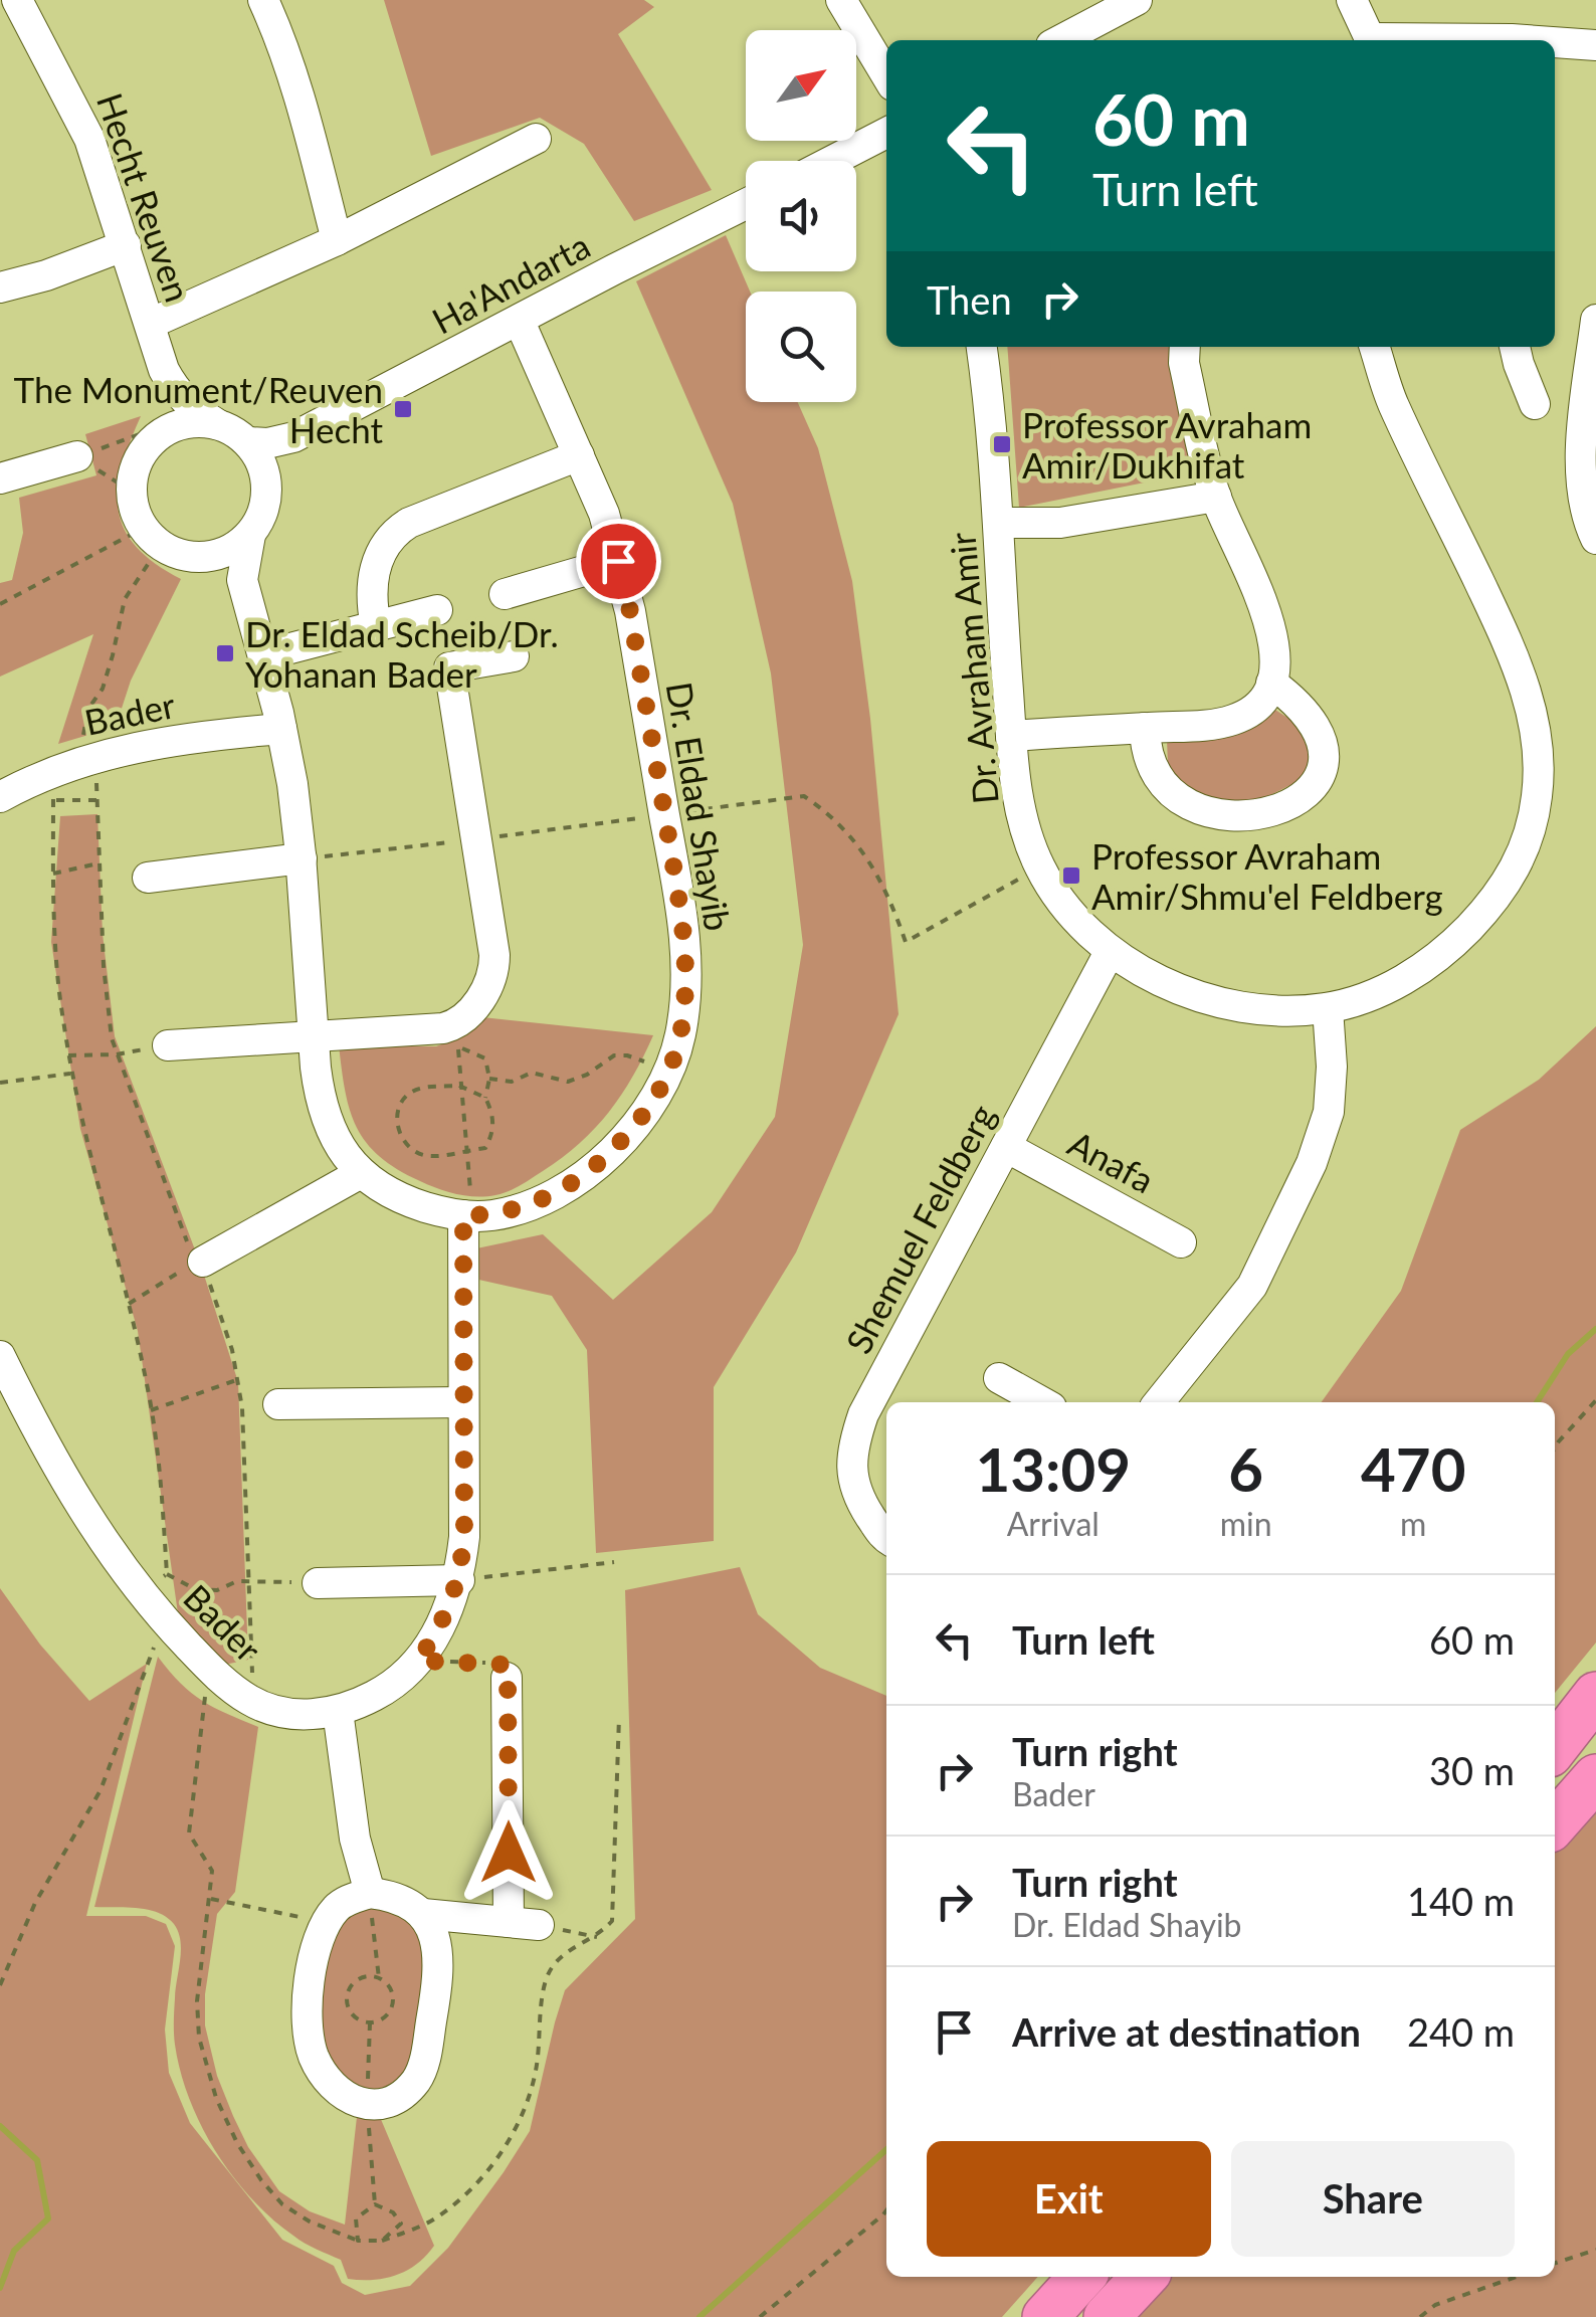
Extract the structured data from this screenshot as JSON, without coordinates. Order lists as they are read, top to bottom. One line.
{"streets":{"street":["Hecht Reuven","Ha'Andarta","Dr. Avraham Amir","Bader","Dr. Eldad Shayib","Anafa","Shemuel Feldberg"]},"crossings":[["Hecht Reuven","Ha'Andarta"],["Hecht Reuven","Dr. Eldad Shayib"],["Ha'Andarta","Dr. Eldad Shayib"],["Dr. Avraham Amir","Shemuel Feldberg"],["Bader","Dr. Eldad Shayib"],["Anafa","Shemuel Feldberg"]],"places":{"transit":["The Monument/Reuven Hecht","Professor Avraham Amir/Dukhifat","Dr. Eldad Scheib/Dr. Yohanan Bader","Professor Avraham Amir/Shmu'el Feldberg"]},"north":"top right","page":{"turn":["60 m","Turn left"],"then":"Then","eta":["13:09","Arrival","6","min","470","m"],"list":[{"name":"Turn left","value":"60 m"},{"name":"Turn right","note":"Bader","value":"30 m"},{"name":"Turn right","note":"Dr. Eldad Shayib","value":"140 m"},{"name":"Arrive at destination","value":"240 m"}],"buttons":["Exit","Share"]}}
